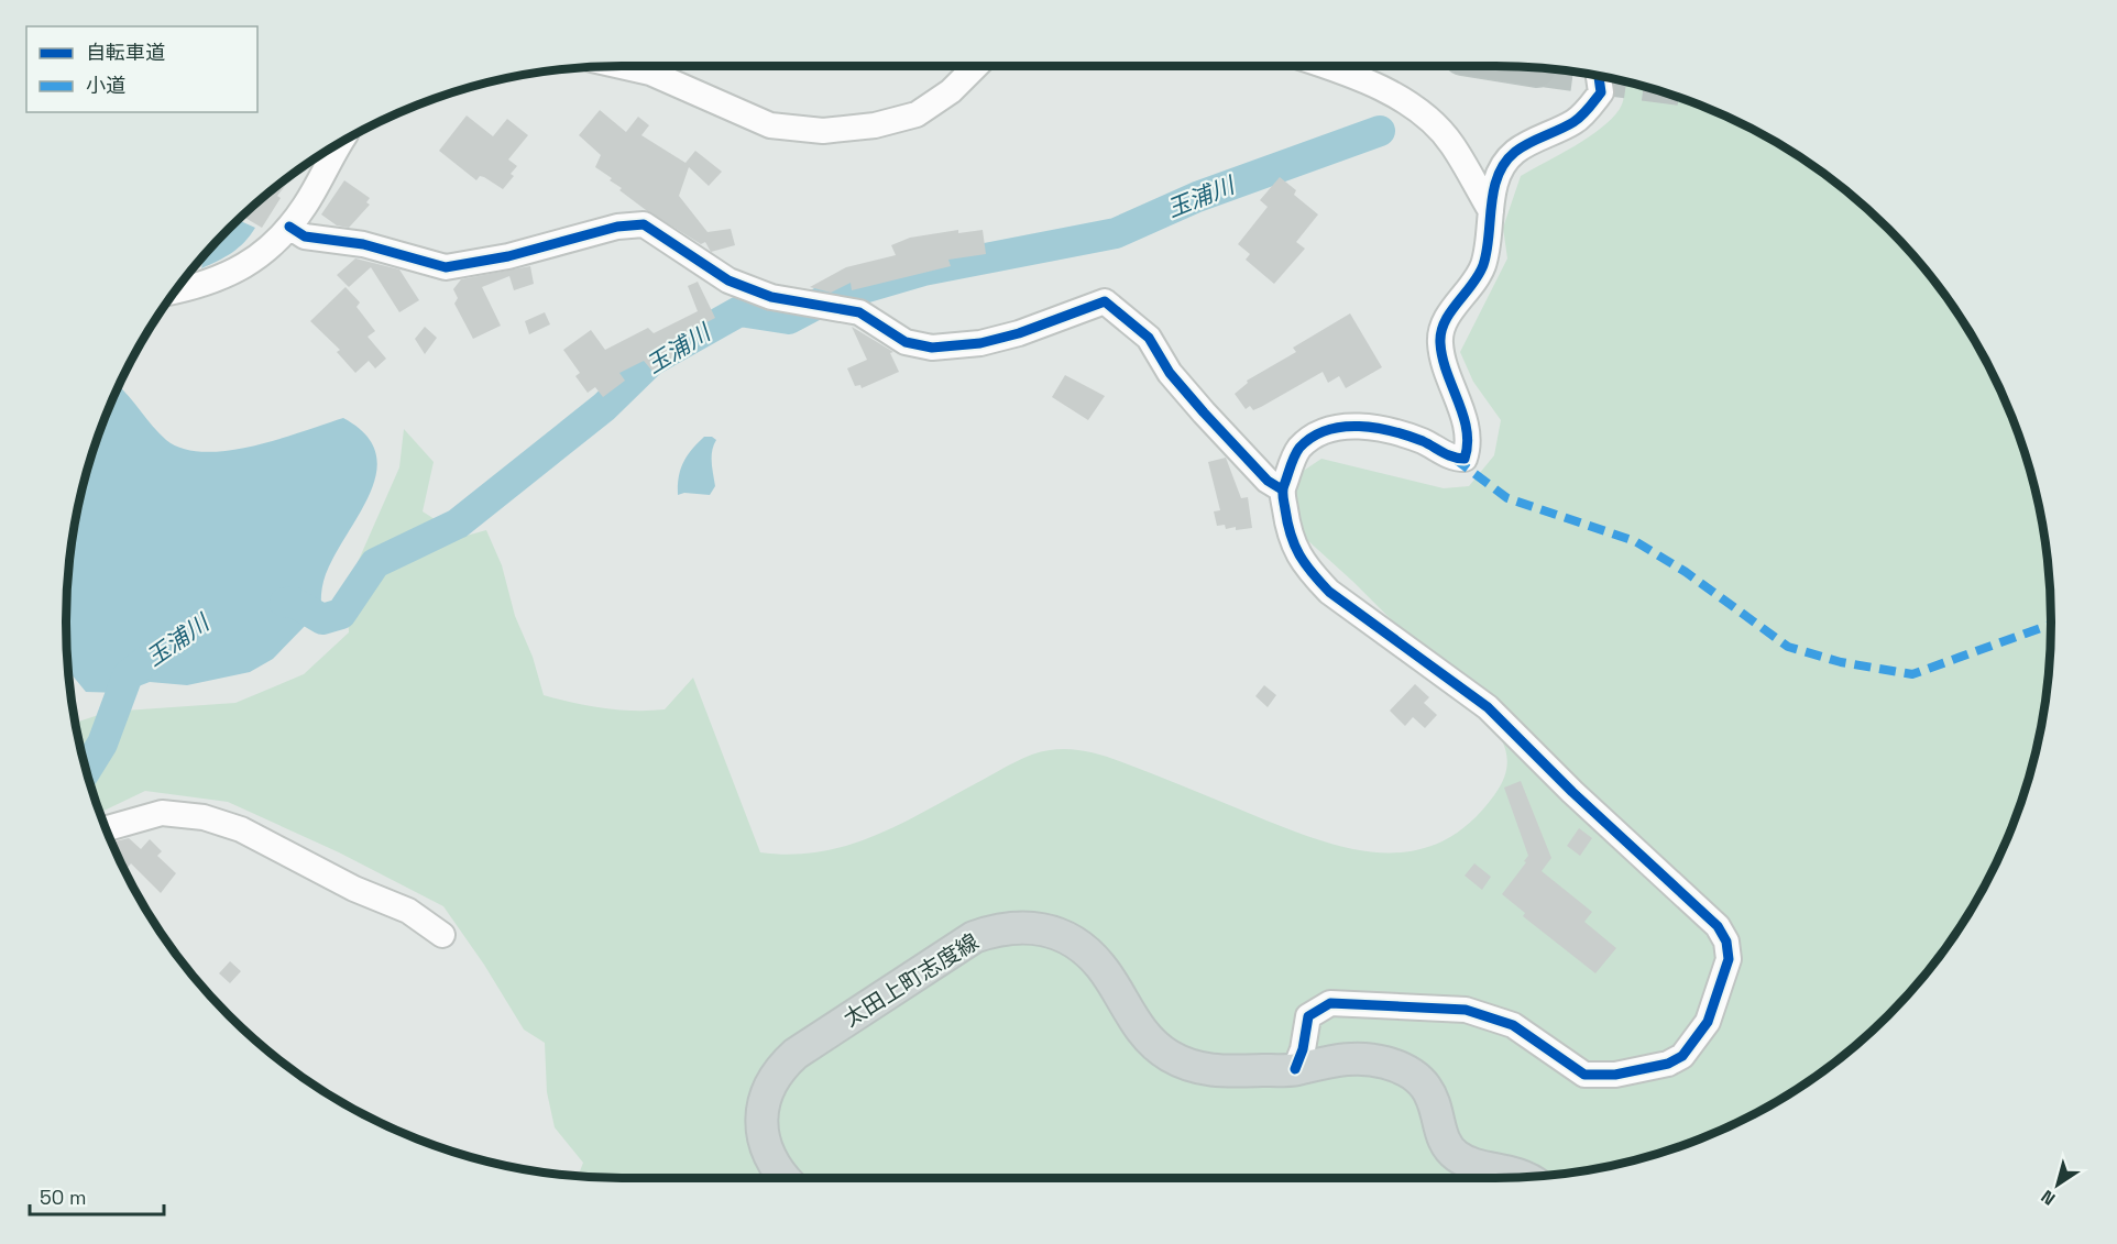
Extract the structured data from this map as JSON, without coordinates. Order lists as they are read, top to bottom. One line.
{"streets":{"main road":["太田上町志度線"]},"water":["玉浦川"],"legend":["自転車道","小道"],"scale_bar":"50 m","north":"bottom left"}
